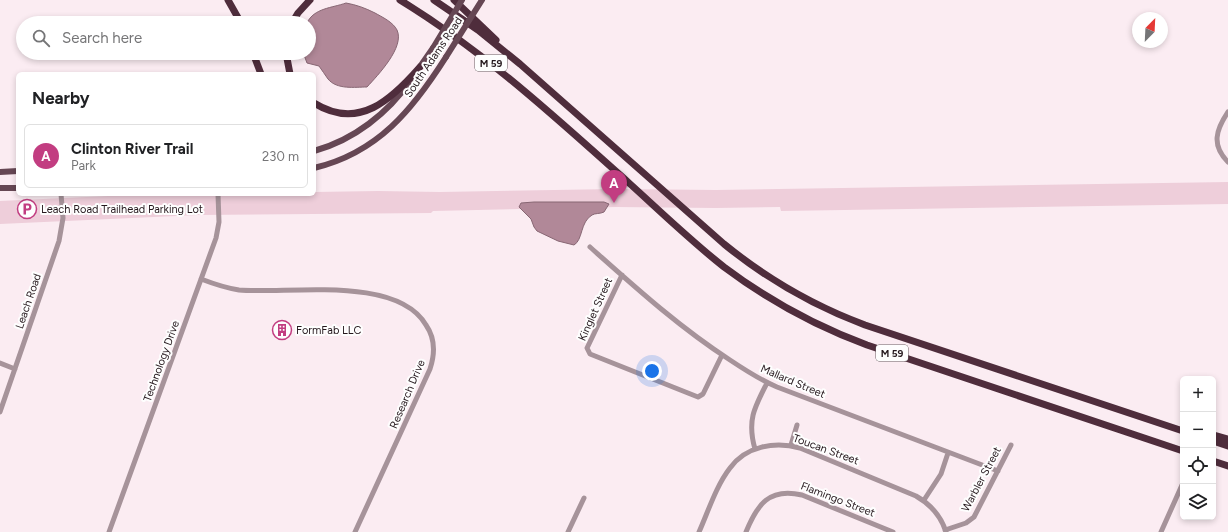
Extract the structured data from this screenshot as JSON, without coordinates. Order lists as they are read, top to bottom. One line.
{"streets":{"highway":["M 59"],"main road":["South Adams Road"],"street":["Leach Road","Kinglet Street","Technology Drive","Mallard Street","Research Drive","Toucan Street","Warbler Street","Flamingo Street"]},"crossings":[["Kinglet Street","Mallard Street"],["Technology Drive","Research Drive"],["Mallard Street","Warbler Street"],["Toucan Street","Warbler Street"]],"places":{"parking":["Leach Road Trailhead Parking Lot"],"building":["FormFab LLC"]},"north":"top right","page":{"search":"Search here","heading":"Nearby","list":[{"mark":"A","name":"Clinton River Trail","note":"Park","value":"230 m"}],"pins":"A","map_buttons":["+","−"]}}
